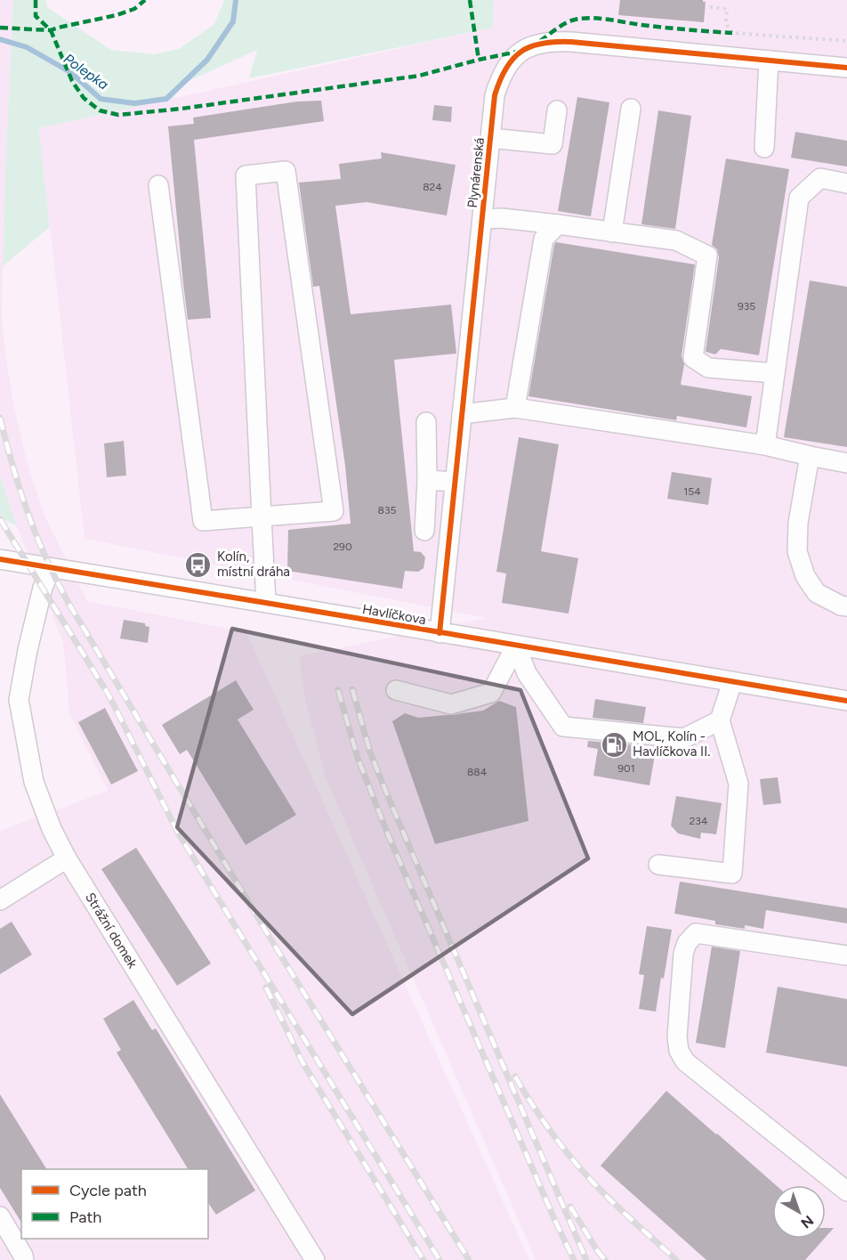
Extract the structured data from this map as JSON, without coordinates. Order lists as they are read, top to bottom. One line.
{"streets":{"street":["Plynárenská","Havlíčkova","Strážní domek"]},"crossings":[["Plynárenská","Havlíčkova"],["Havlíčkova","Strážní domek"]],"water":["Polepka"],"places":{"bus stop":["Kolín, místní dráha"],"fuel station":["MOL, Kolín - Havlíčkova II."]},"house_numbers":["824","935","154","835","290","901","884","234"],"legend":["Cycle path","Path"],"north":"bottom right"}
